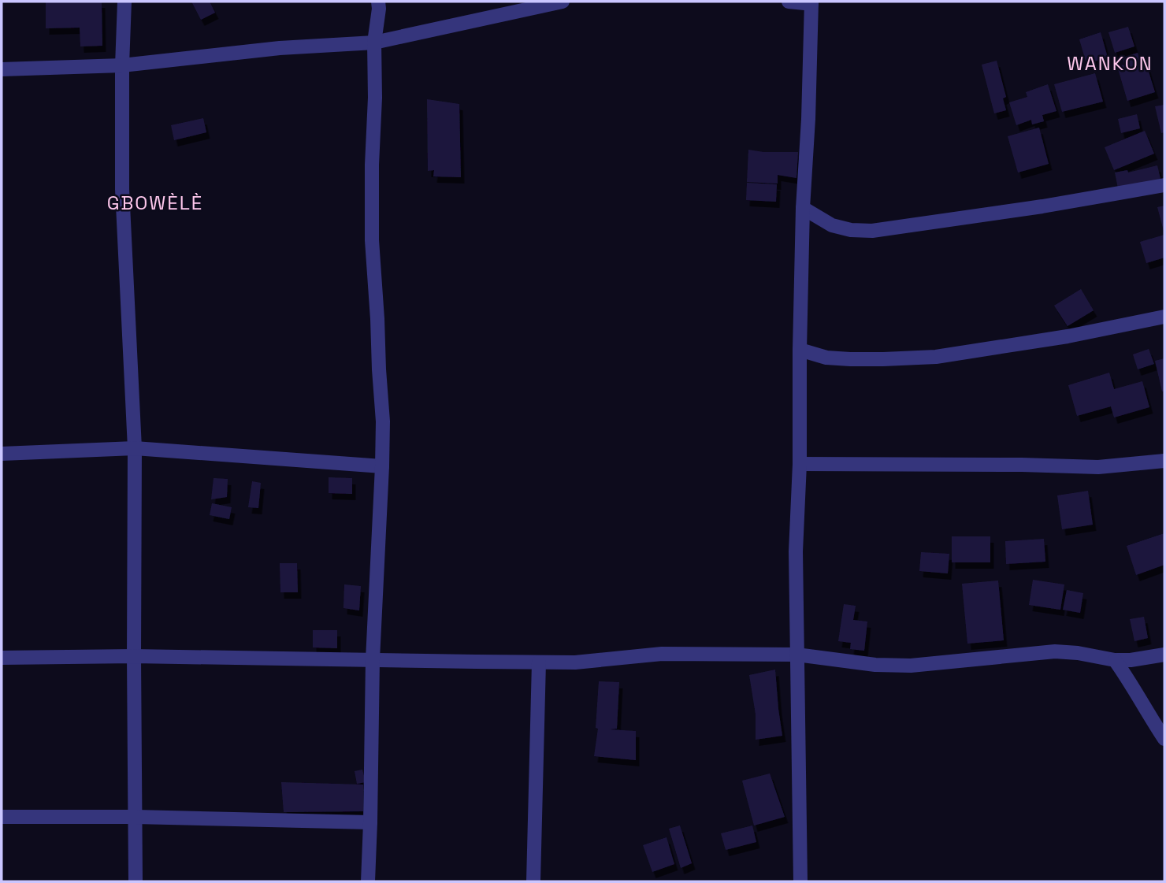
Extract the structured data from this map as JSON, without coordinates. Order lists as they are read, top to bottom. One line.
{"districts":["WANKON","GBOWÈLÈ"]}
